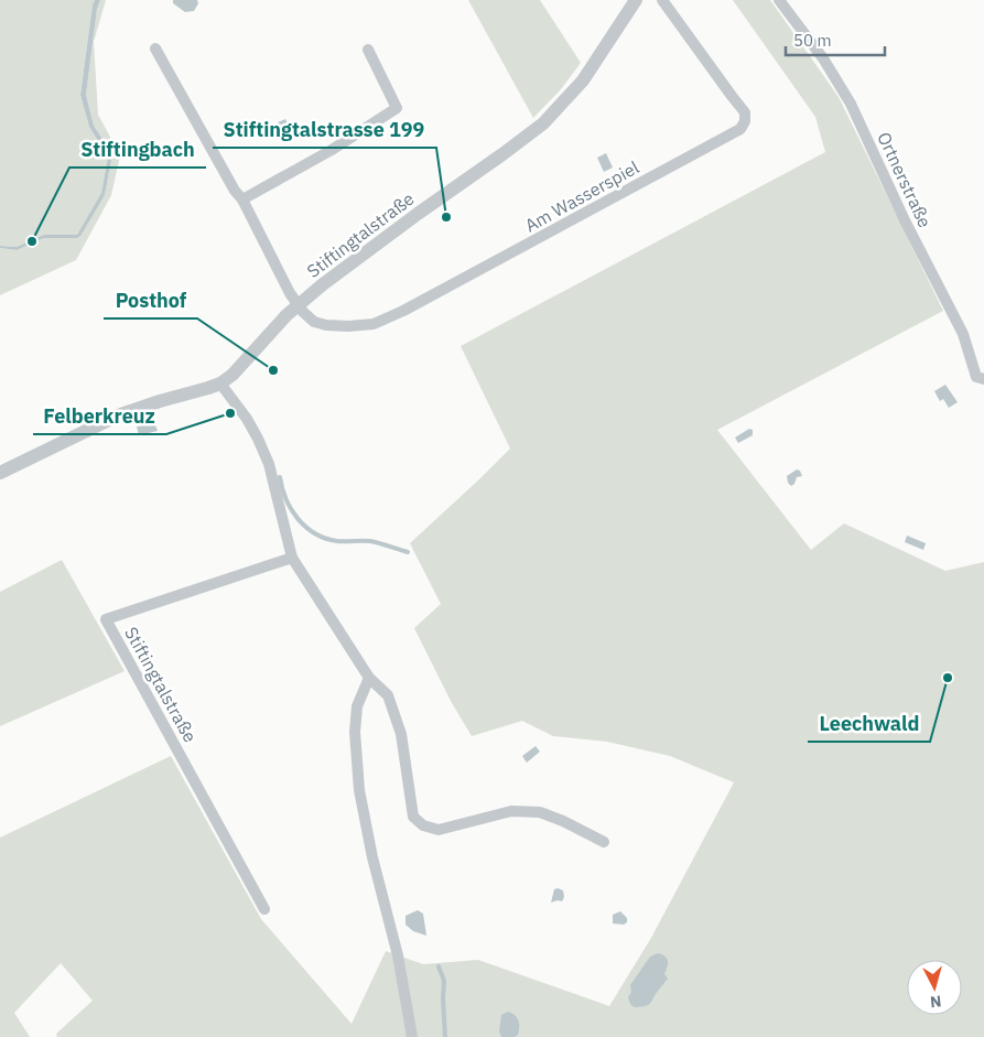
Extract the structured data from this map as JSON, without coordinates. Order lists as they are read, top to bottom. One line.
{"streets":{"street":["Ortnerstraße","Am Wasserspiel","Stiftingtalstraße"]},"crossings":[["Am Wasserspiel","Stiftingtalstraße"]],"places":["Stiftingtalstrasse 199","Stiftingbach","Posthof","Felberkreuz","Leechwald"],"scale_bar":"50 m","north":"bottom"}
